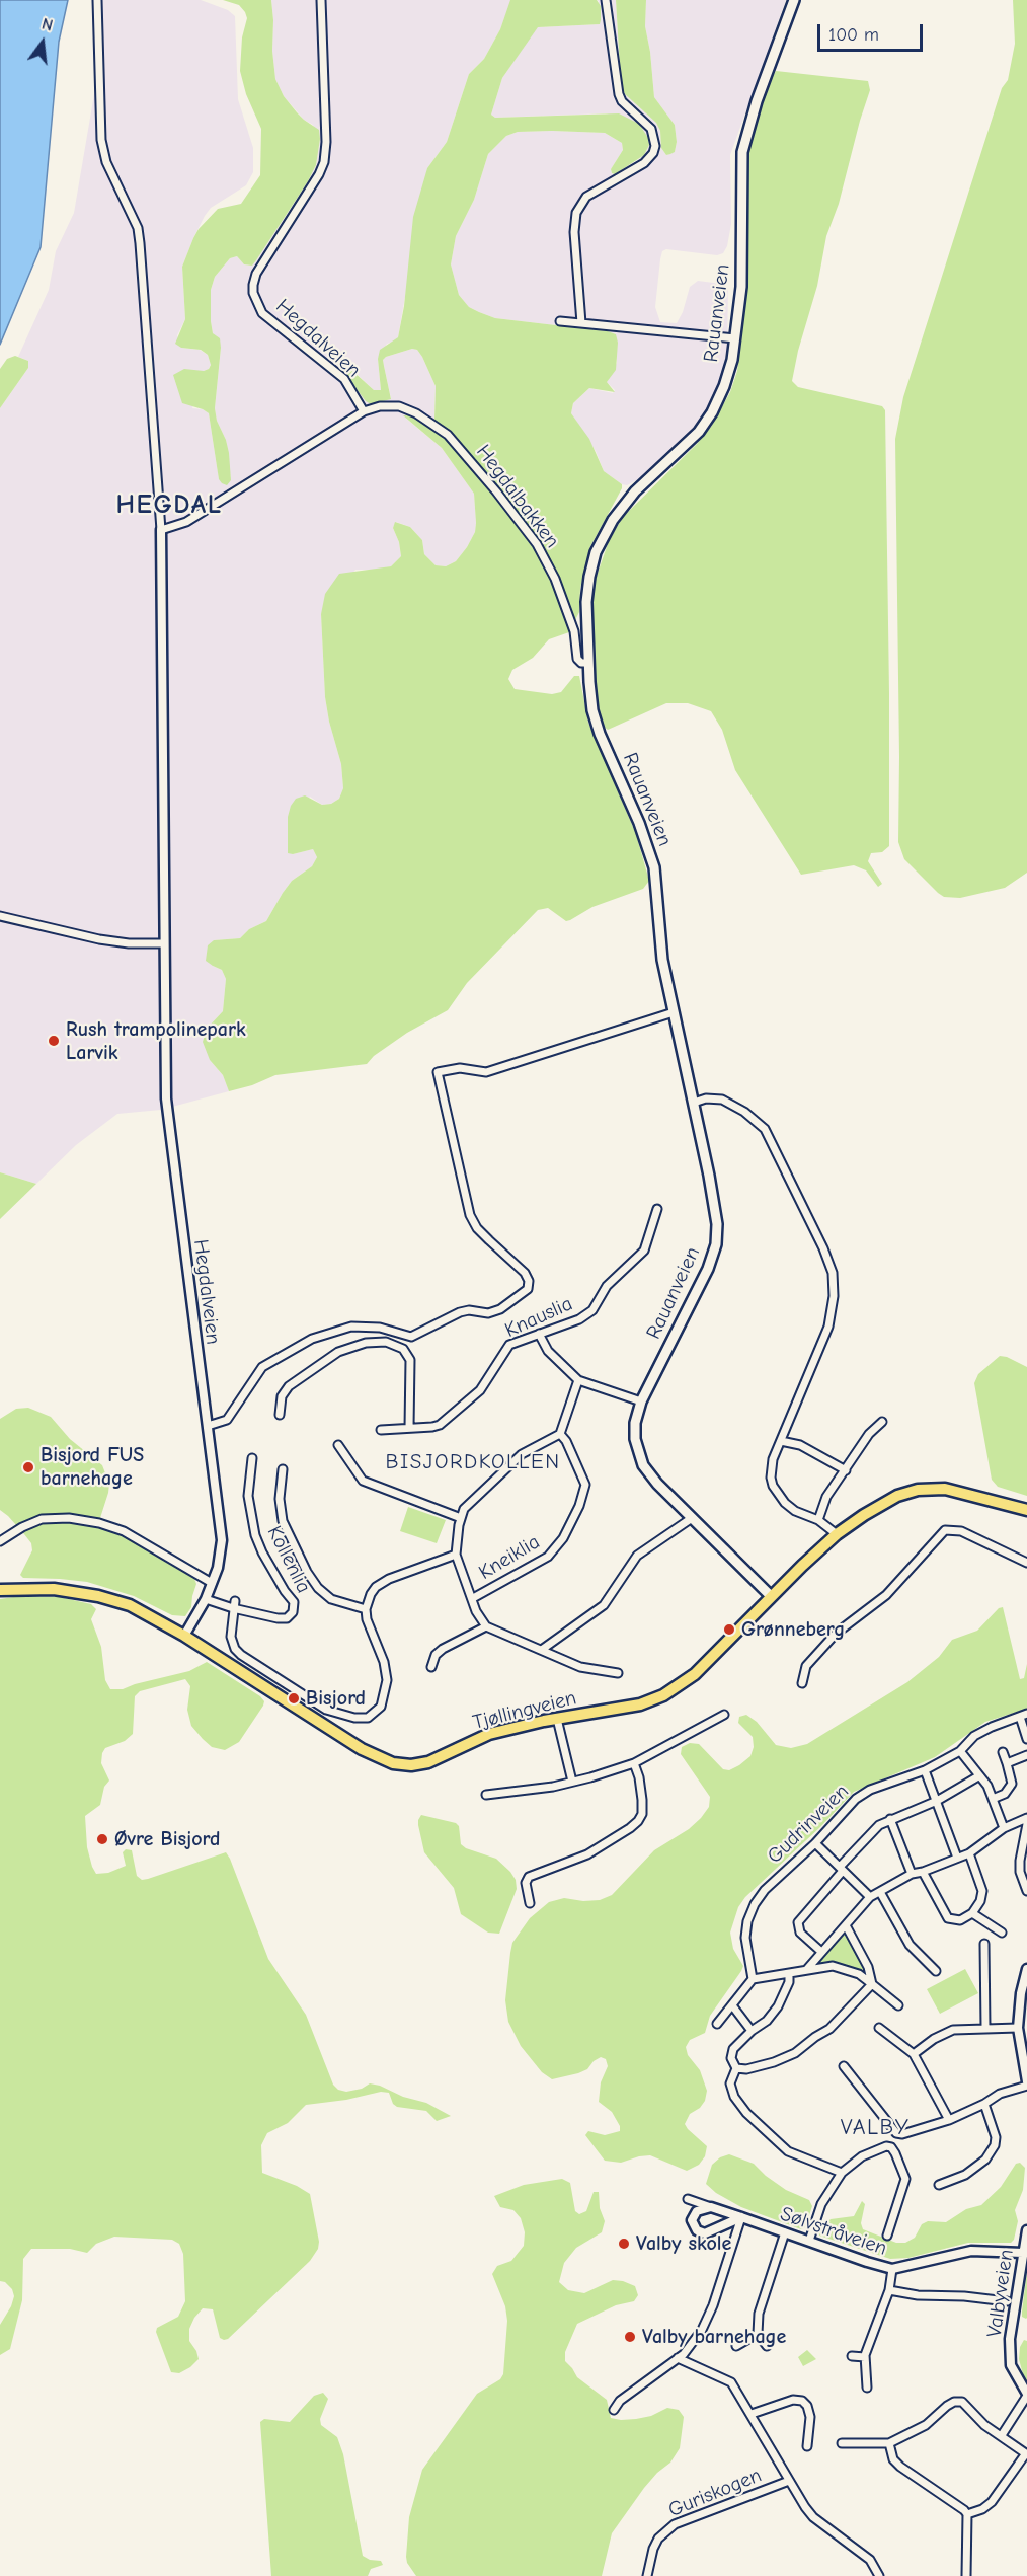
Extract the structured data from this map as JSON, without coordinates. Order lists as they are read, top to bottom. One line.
{"streets":{"main road":["Rauanveien","Tjøllingveien"],"street":["Hegdalveien","Hegdalbakken","Knauslia","Kneiklia","Kollenlia","Gudrinveien","Sølvstråveien","Valbyveien","Guriskogen"]},"crossings":[["Rauanveien","Hegdalbakken"],["Rauanveien","Tjøllingveien"],["Hegdalveien","Hegdalbakken"],["Hegdalveien","Tjøllingveien"],["Sølvstråveien","Valbyveien"]],"districts":["HEGDAL","BISJORDKOLLEN","VALBY"],"places":["Rush trampolinepark Larvik","Bisjord FUS barnehage","Grønneberg","Bisjord","Øvre Bisjord","Valby skole","Valby barnehage"],"scale_bar":"100 m","north":"top"}
